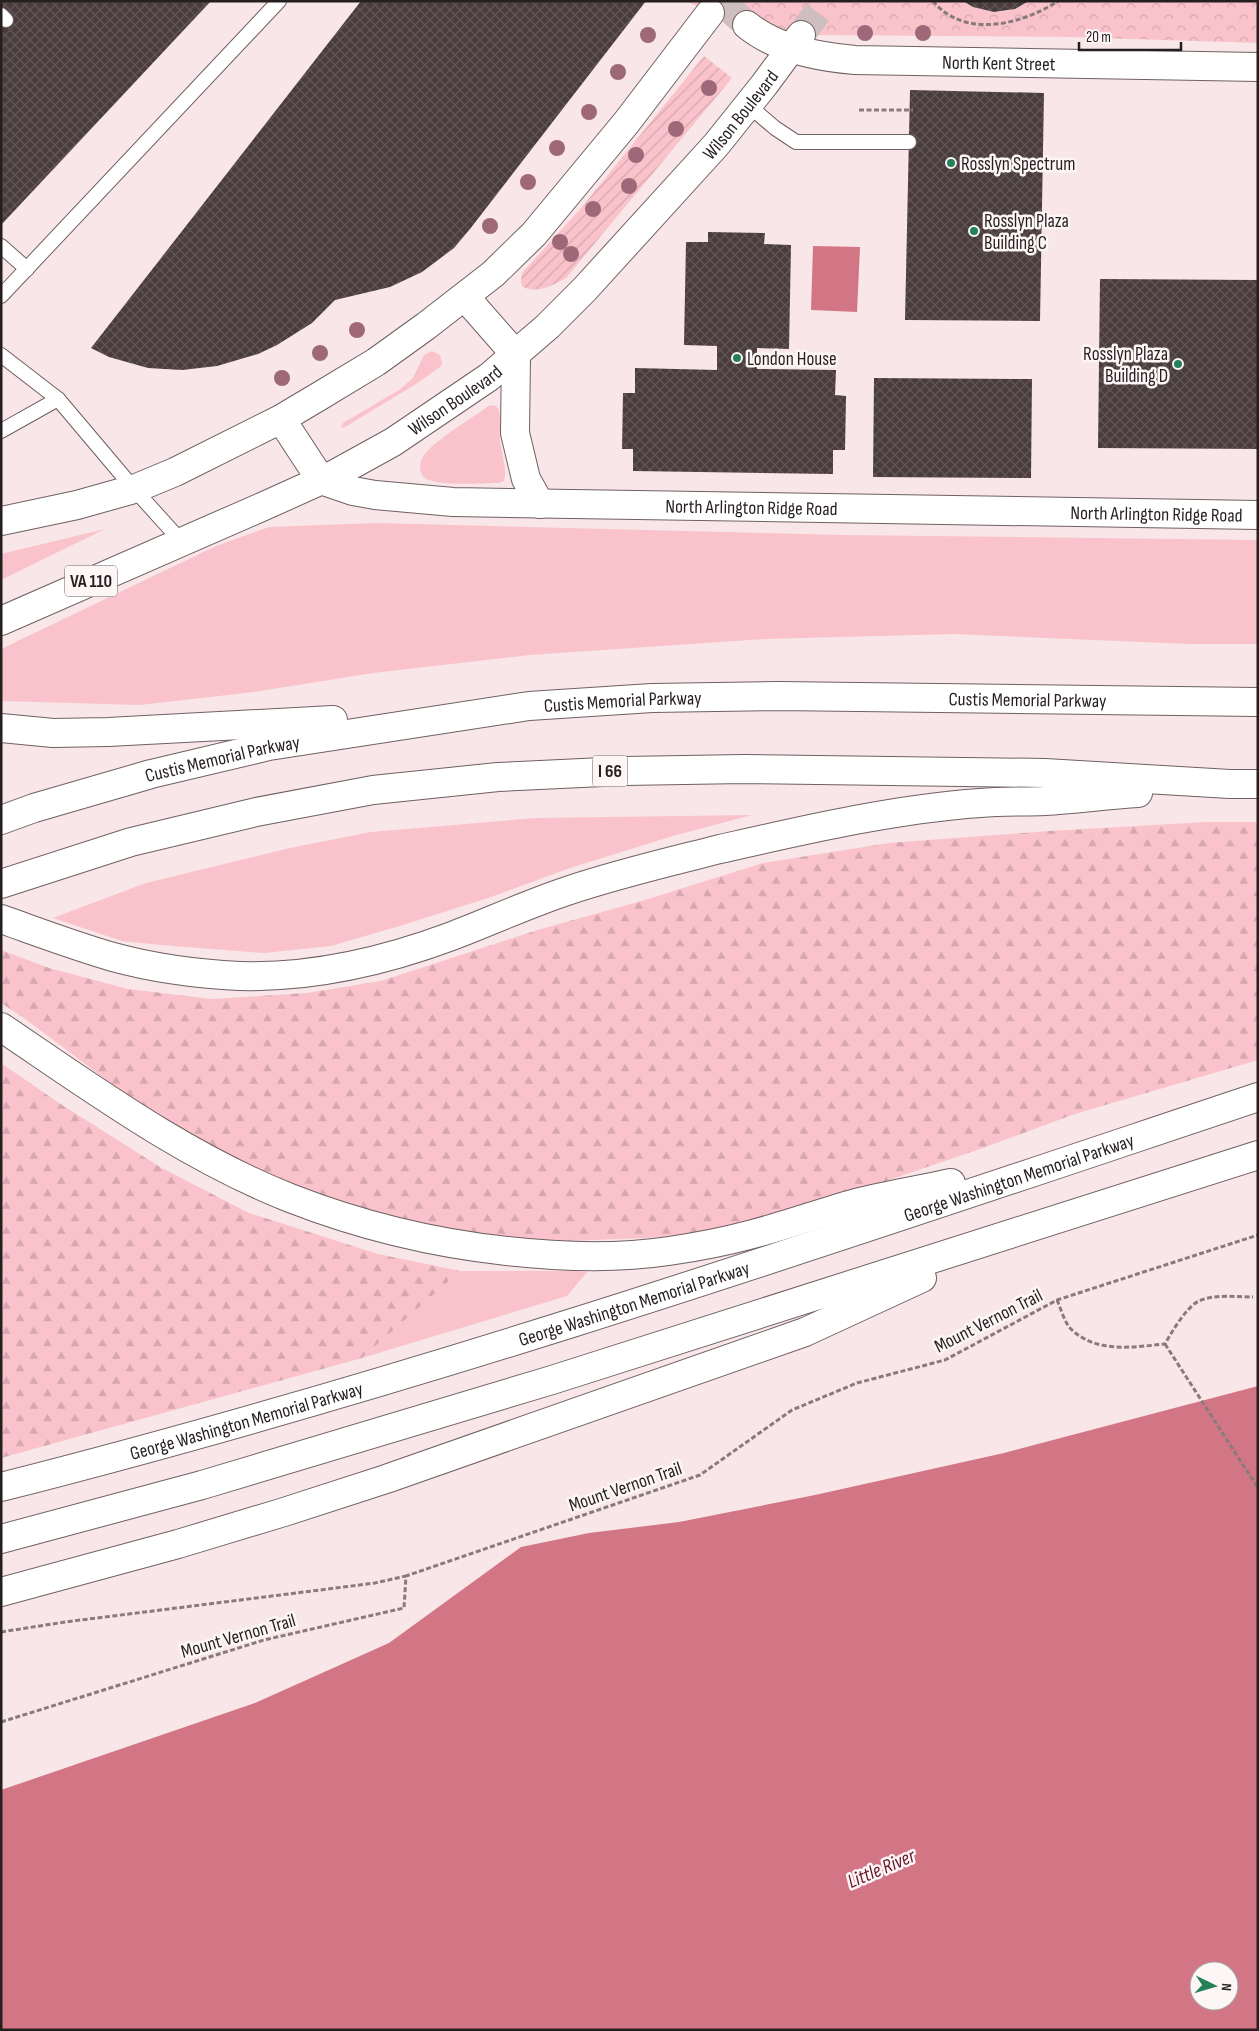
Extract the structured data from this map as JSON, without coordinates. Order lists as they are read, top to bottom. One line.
{"streets":{"main road":["North Kent Street","Wilson Boulevard","North Arlington Ridge Road","VA 110","Custis Memorial Parkway","I 66","George Washington Memorial Parkway"],"path":["Mount Vernon Trail"]},"crossings":[["North Kent Street","Wilson Boulevard"],["Wilson Boulevard","North Arlington Ridge Road"]],"water":["Little River"],"places":["Rosslyn Spectrum","Rosslyn Plaza Building C","London House","Rosslyn Plaza Building D"],"scale_bar":"20 m","north":"right"}
